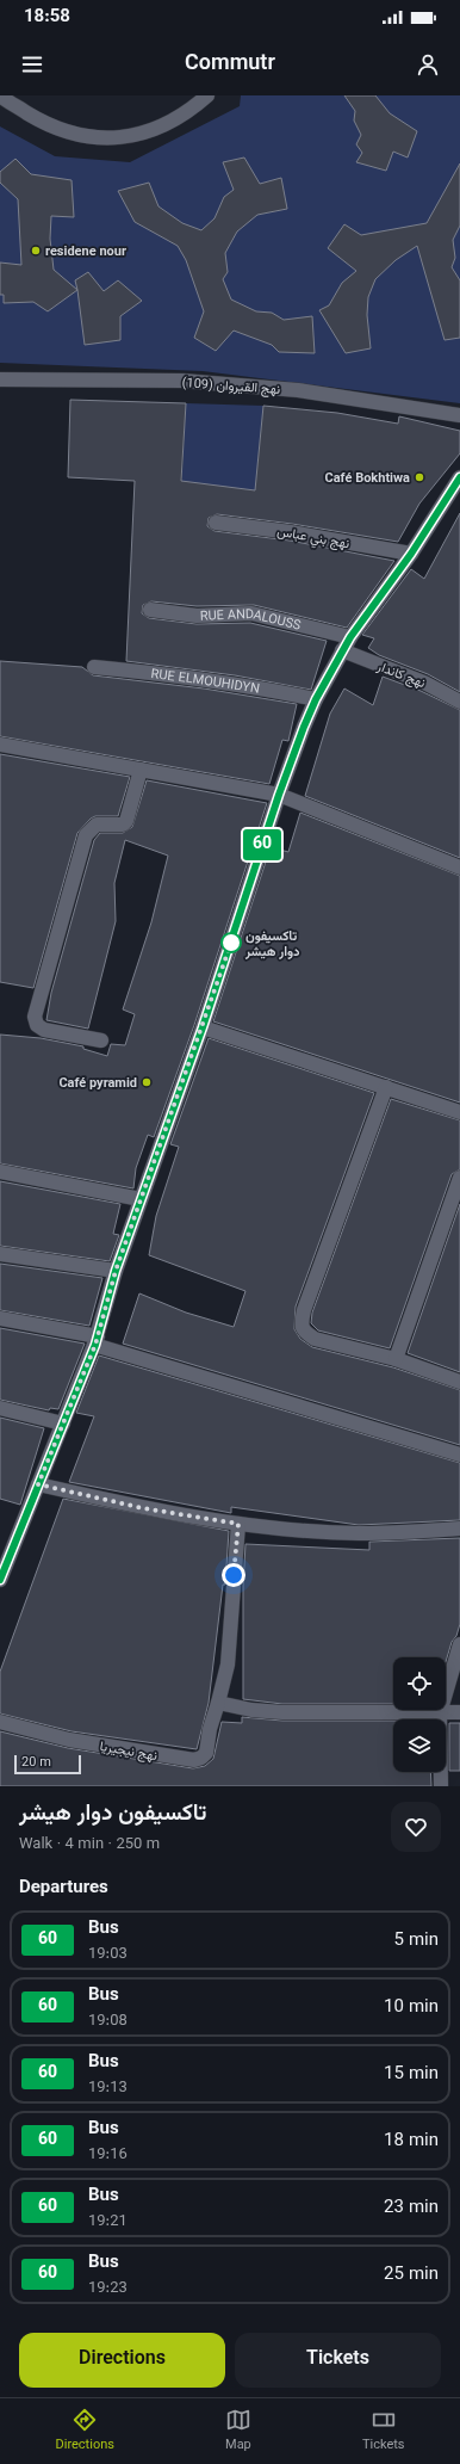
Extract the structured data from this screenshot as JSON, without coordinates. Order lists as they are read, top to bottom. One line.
{"streets":{"street":["نهج القيروان (109)","نهج بني عباس","RUE ANDALOUSS","نهج كاندار","RUE ELMOUHIDYN","نهج نيجيريا"]},"places":["residene nour","Café Bokhtiwa","تاكسيفون دوار هيشر","Café pyramid"],"lines":["bus line 60"],"scale_bar":"20 m","page":{"status":"18:58","header":"Commutr","on_map":"60","scale":"20 m","heading":[["تاكسيفون دوار هيشر","Walk · 4 min · 250 m"],"Departures"],"list":[{"mark":"60","name":"Bus","note":"19:03","value":"5 min"},{"mark":"60","name":"Bus","note":"19:08","value":"10 min"},{"mark":"60","name":"Bus","note":"19:13","value":"15 min"},{"mark":"60","name":"Bus","note":"19:16","value":"18 min"},{"mark":"60","name":"Bus","note":"19:21","value":"23 min"},{"mark":"60","name":"Bus","note":"19:23","value":"25 min"}],"buttons":["Directions","Tickets"],"tabs":["Directions","Map","Tickets"]}}
